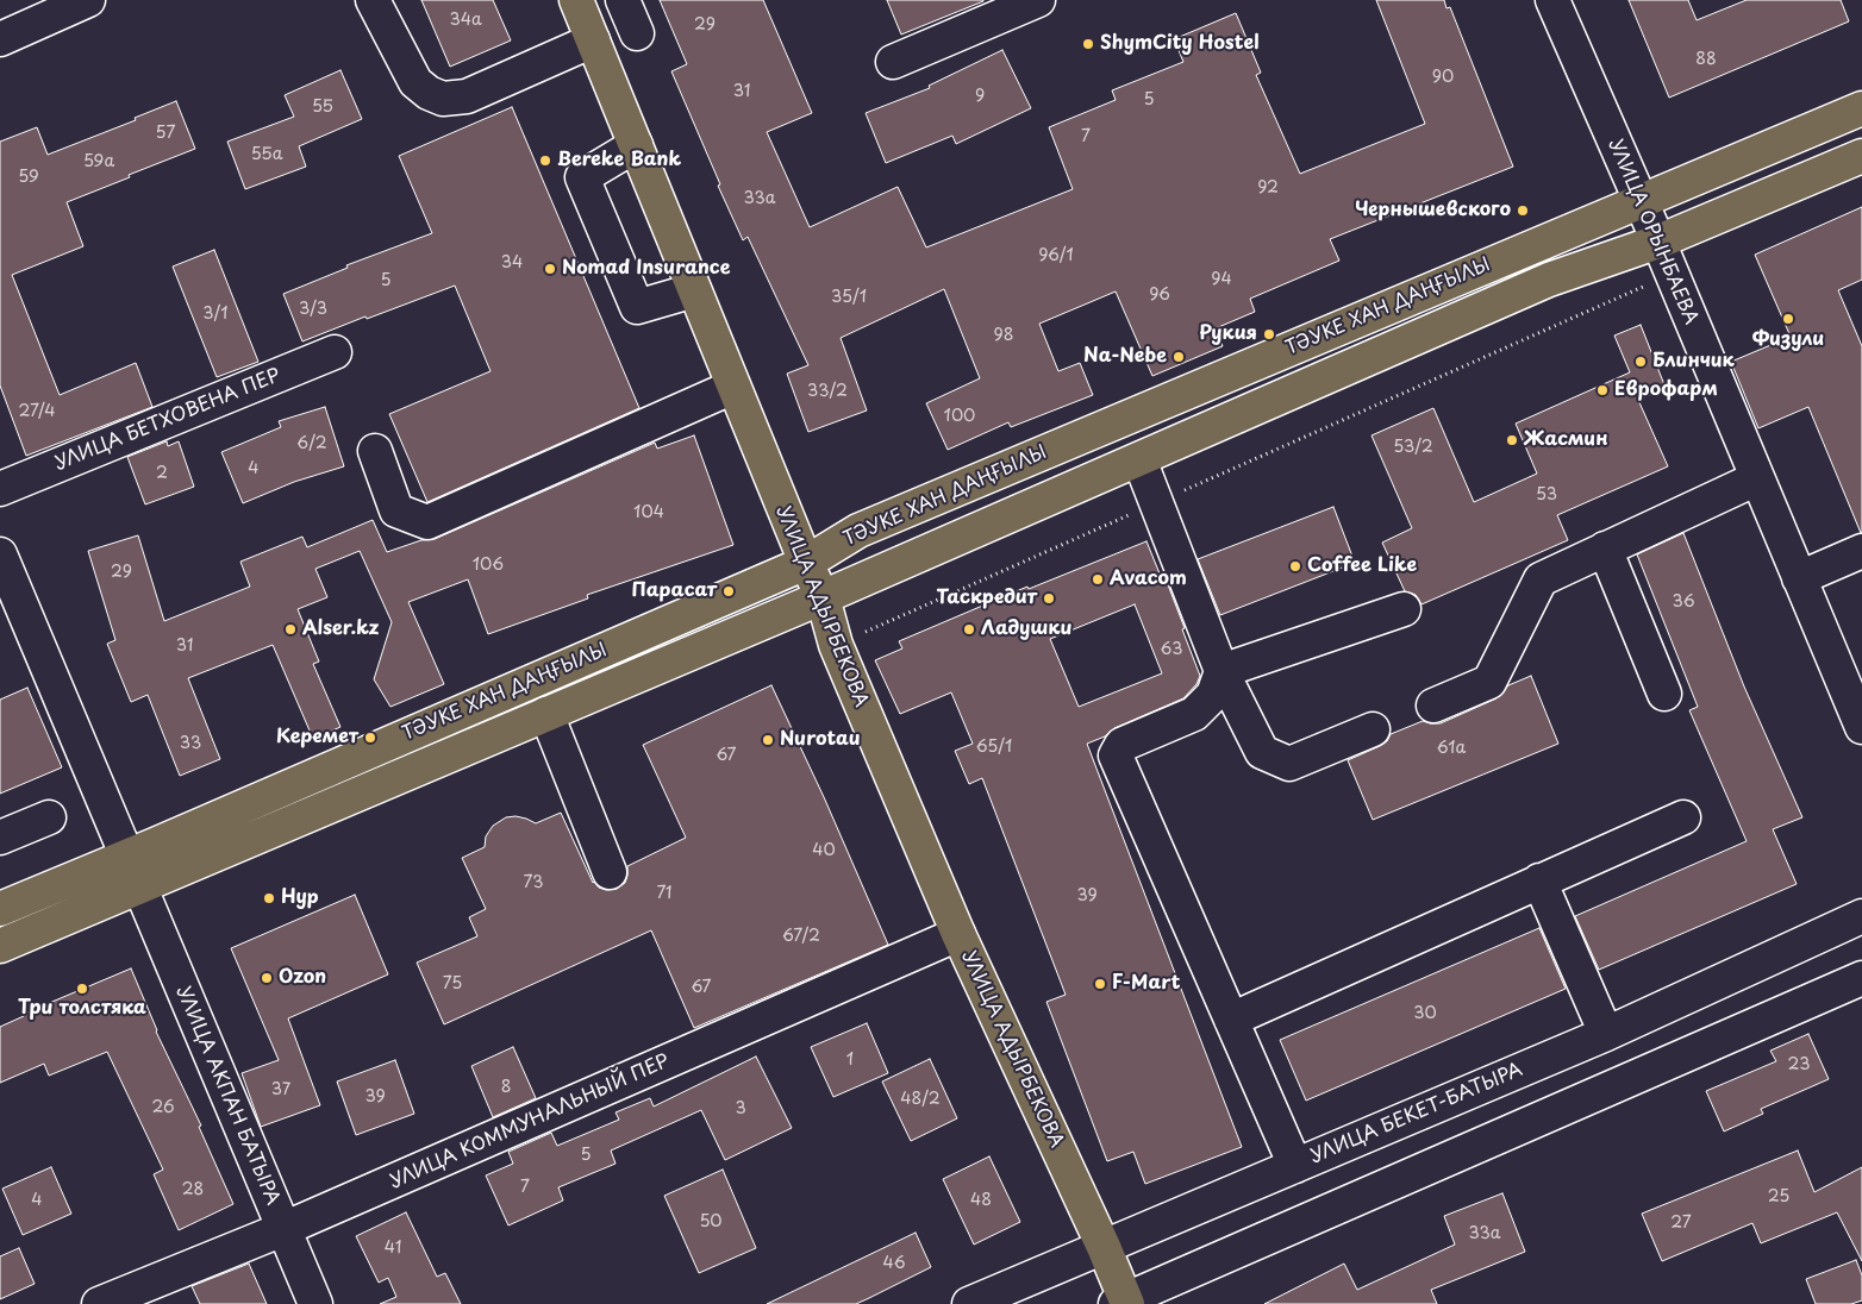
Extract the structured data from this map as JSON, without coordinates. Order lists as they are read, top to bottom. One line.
{"streets":{"main road":["ТӘУКЕ ХАН ДАҢҒЫЛЫ","УЛИЦА АДЫРБЕКОВА"],"street":["УЛИЦА ОРЫНБАЕВА","УЛИЦА БЕТХОВЕНА ПЕР","УЛИЦА АКПАН БАТЫРА","УЛИЦА БЕКЕТ-БАТЫРА","УЛИЦА КОММУНАЛЬНЫЙ ПЕР"]},"crossings":[["УЛИЦА ОРЫНБАЕВА","ТӘУКЕ ХАН ДАҢҒЫЛЫ"],["ТӘУКЕ ХАН ДАҢҒЫЛЫ","УЛИЦА АДЫРБЕКОВА"],["ТӘУКЕ ХАН ДАҢҒЫЛЫ","УЛИЦА АКПАН БАТЫРА"],["УЛИЦА АДЫРБЕКОВА","УЛИЦА БЕКЕТ-БАТЫРА"],["УЛИЦА АДЫРБЕКОВА","УЛИЦА КОММУНАЛЬНЫЙ ПЕР"],["УЛИЦА АКПАН БАТЫРА","УЛИЦА КОММУНАЛЬНЫЙ ПЕР"]],"places":["ShymCity Hostel","Bereke Bank","Чернышевского","Nomad Insurance","Физули","Рукия","Na-Nebe","Блинчик","Еврофарм","Жасмин","Coffee Like","Avacom","Парасат","Таскредит","Alser.kz","Ладушки","Керемет","Nurotau","Нур","Ozon","F-Mart","Три толстяка"],"house_numbers":["34а","29","88","90","31","9","5","55","57","7","55а","59а","59","92","33а","96/1","34","94","5","96","35/1","3/3","3/1","98","33/2","27/4","100","6/2","53/2","4","2","53","104","106","29","36","31","63","33","65/1","61а","67","40","73","71","39","67/2","75","67","30","1","23","8","37","39","48/2","26","3","5","7","28","25","4","48","50","27","33а","41","46"]}
